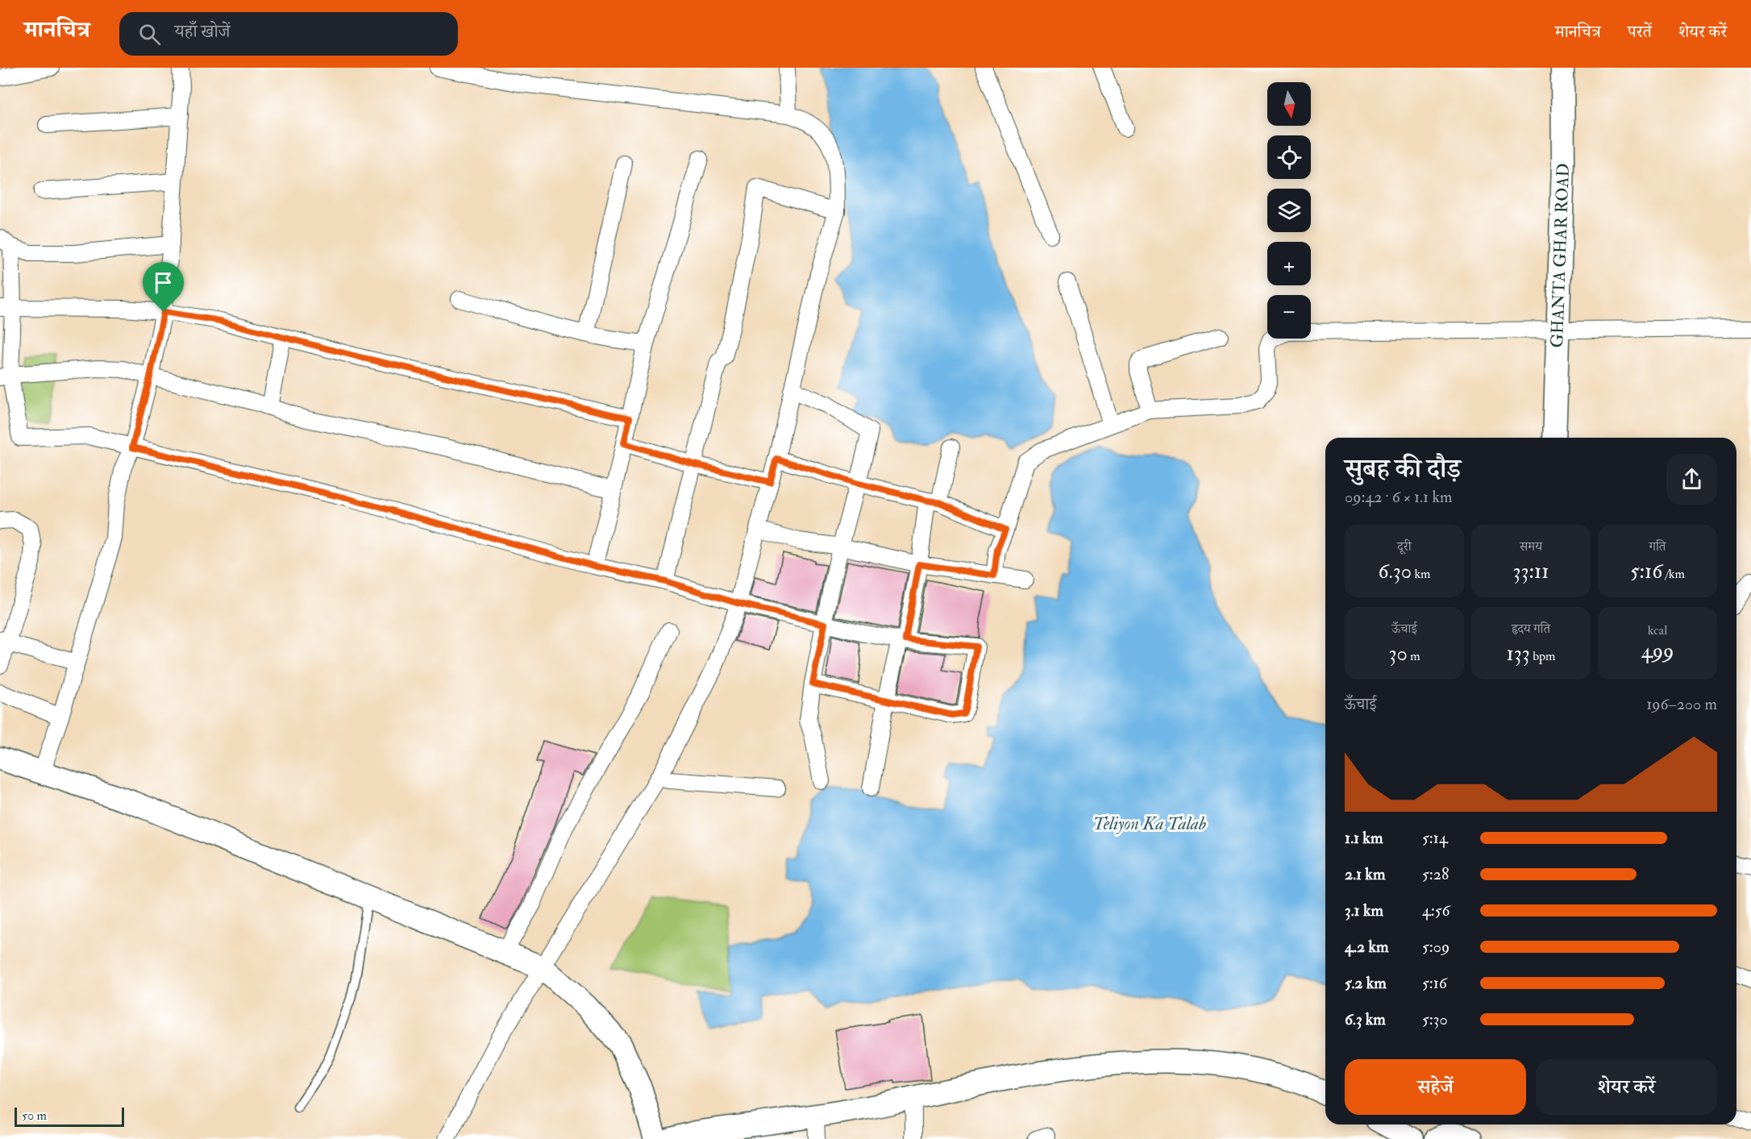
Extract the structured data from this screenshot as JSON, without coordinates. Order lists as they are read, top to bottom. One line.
{"streets":{"street":["GHANTA GHAR ROAD"]},"water":["Teliyon Ka Talab"],"scale_bar":"50 m","north":"bottom","page":{"header":"मानचित्र","search":"यहाँ खोजें","nav":["मानचित्र","परतें","शेयर करें"],"map_buttons":["+","−"],"heading":["सुबह की दौड़","09:42 · 6 × 1.1 km"],"stats":[["दूरी","6.30 km"],["समय","33:11"],["गति","5:16 /km"],["ऊँचाई","30 m"],["हृदय गति","133 bpm"],["kcal","499"]],"chart":["ऊँचाई","196–200 m"],"list":[{"name":"1.1 km","note":"5:14"},{"name":"2.1 km","note":"5:28"},{"name":"3.1 km","note":"4:56"},{"name":"4.2 km","note":"5:09"},{"name":"5.2 km","note":"5:16"},{"name":"6.3 km","note":"5:30"}],"buttons":["सहेजें","शेयर करें"],"scale":"50 m"}}
